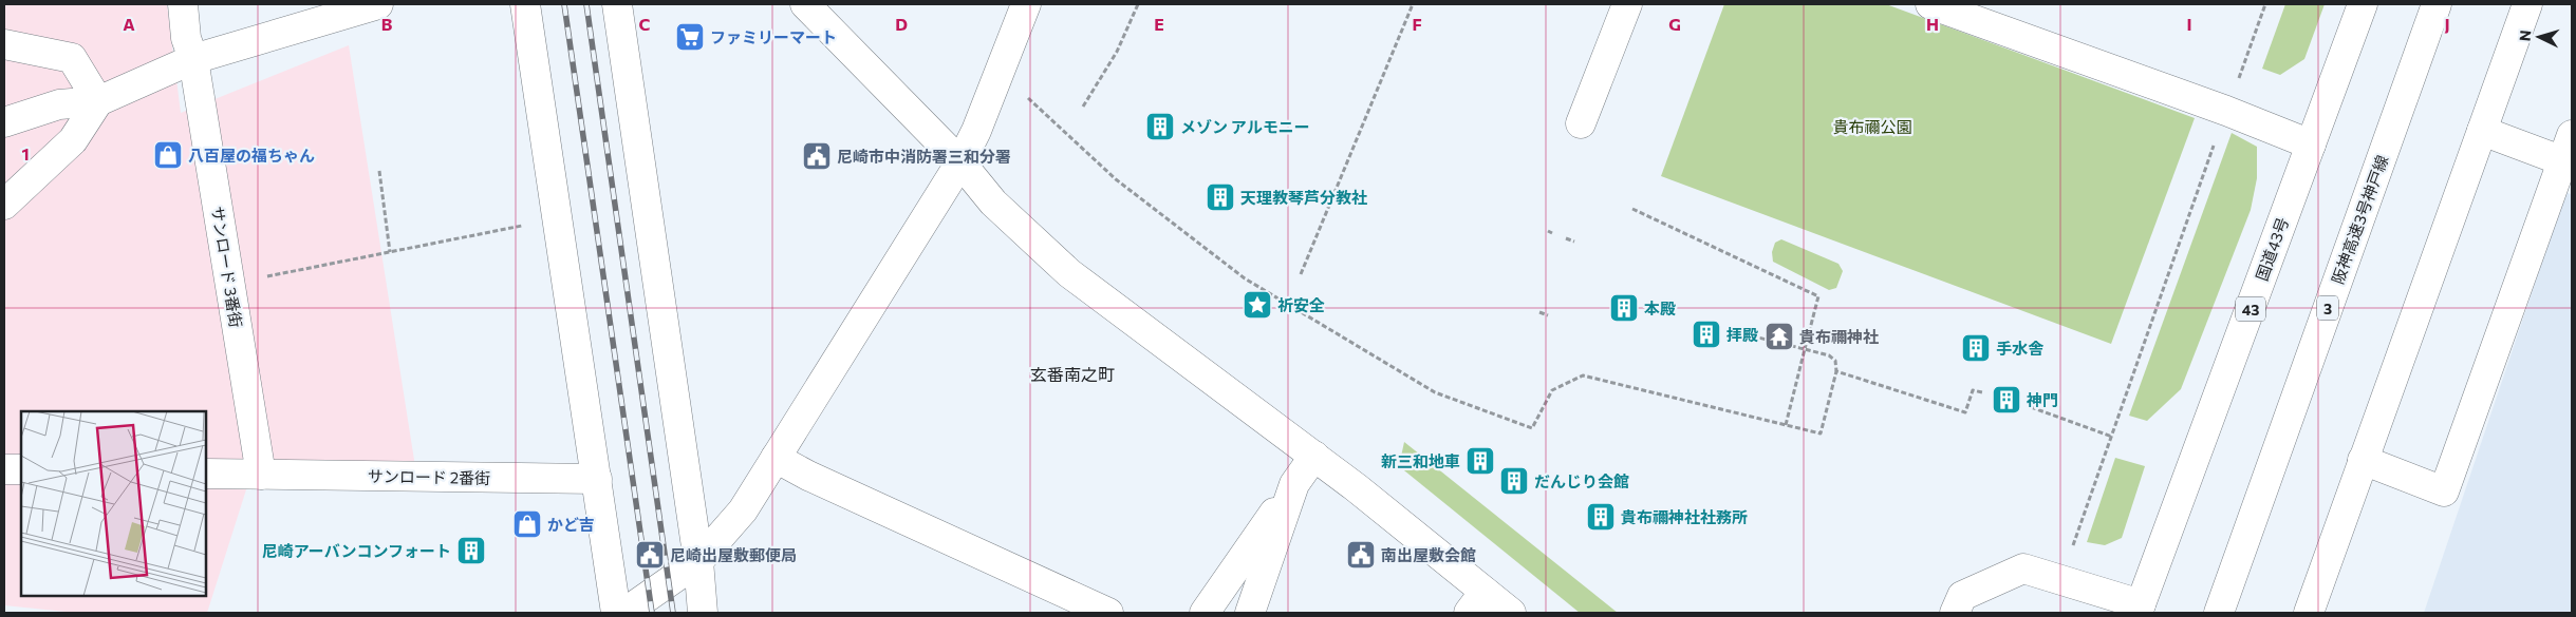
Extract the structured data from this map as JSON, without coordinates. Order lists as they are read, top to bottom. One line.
{"streets":{"main road":["阪神高速3号神戸線","国道43号","サンロード 3番街","3","43","サンロード 2番街"]},"crossings":[["サンロード 3番街","サンロード 2番街"]],"districts":["玄番南之町"],"parks":["貴布禰公園"],"places":{"supermarket":["ファミリーマート"],"building":["メゾン アルモニー","天理教琴芦分教社","本殿","拝殿","手水舎","神門","新三和地車","だんじり会館","貴布禰神社社務所","尼崎アーバンコンフォート"],"shop":["八百屋の福ちゃん","かど吉"],"public building":["尼崎市中消防署三和分署","尼崎出屋敷郵便局","南出屋敷会館"],"place":["祈安全"],"temple":["貴布禰神社"]},"north":"left","grid":{"columns":["A","B","C","D","E","F","G","H","I","J"],"rows":["1"]}}
